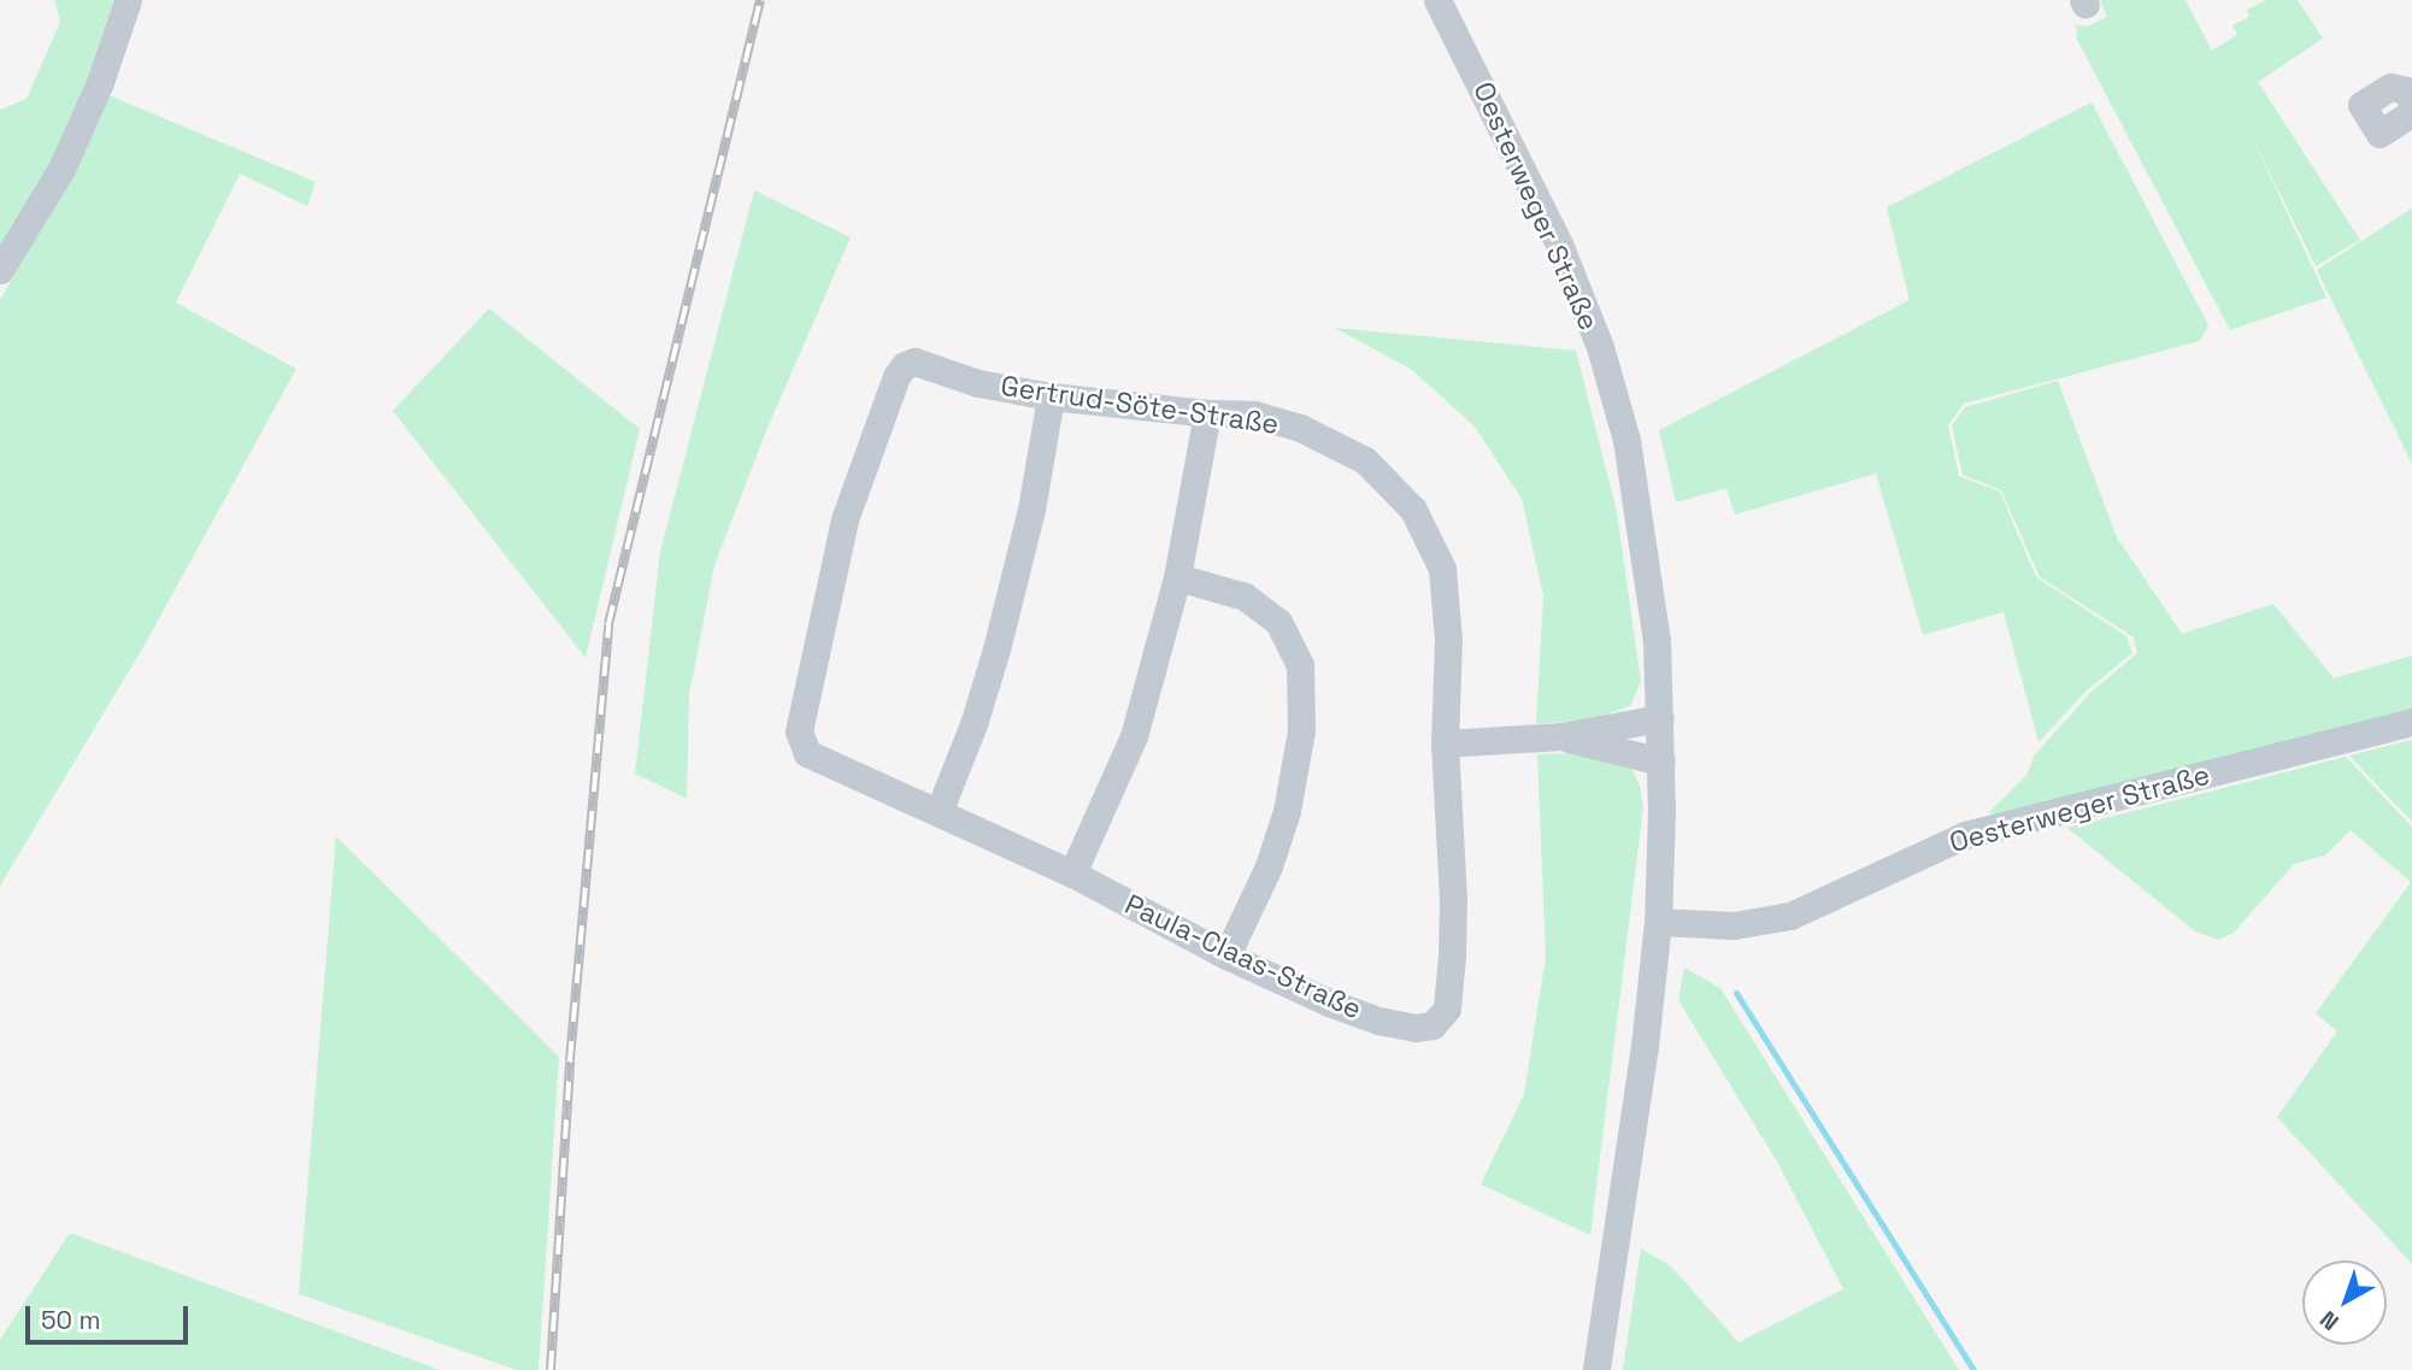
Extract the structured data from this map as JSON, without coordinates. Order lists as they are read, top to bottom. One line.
{"streets":{"street":["Oesterweger Straße","Gertrud-Söte-Straße","Paula-Claas-Straße"]},"crossings":[["Gertrud-Söte-Straße","Paula-Claas-Straße"]],"scale_bar":"50 m","north":"bottom left"}
